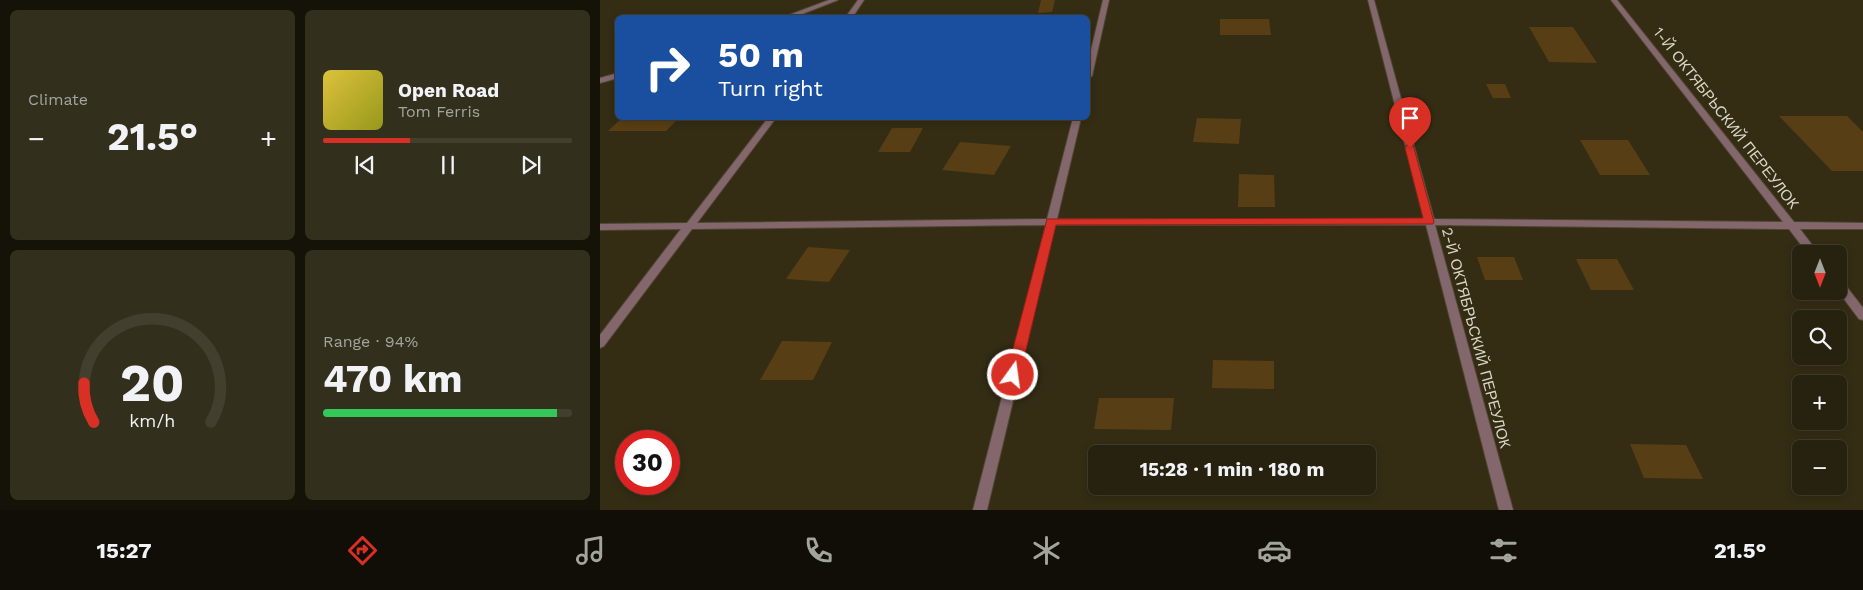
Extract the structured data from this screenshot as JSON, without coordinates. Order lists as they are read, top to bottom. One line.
{"streets":{"street":["1-Й ОКТЯБРЬСКИЙ ПЕРЕУЛОК","2-Й ОКТЯБРЬСКИЙ ПЕРЕУЛОК"]},"north":"bottom","page":{"tile":["Climate",["Range · 94%","470 km"]],"turn":["50 m","Turn right"],"song":["Open Road","Tom Ferris"],"heat":["−","21.5°","+"],"map_buttons":["+","−"],"limit":"30","trip":"15:28 · 1 min · 180 m","tabs":["15:27","21.5°"],"gauge":["20","km/h"]}}
